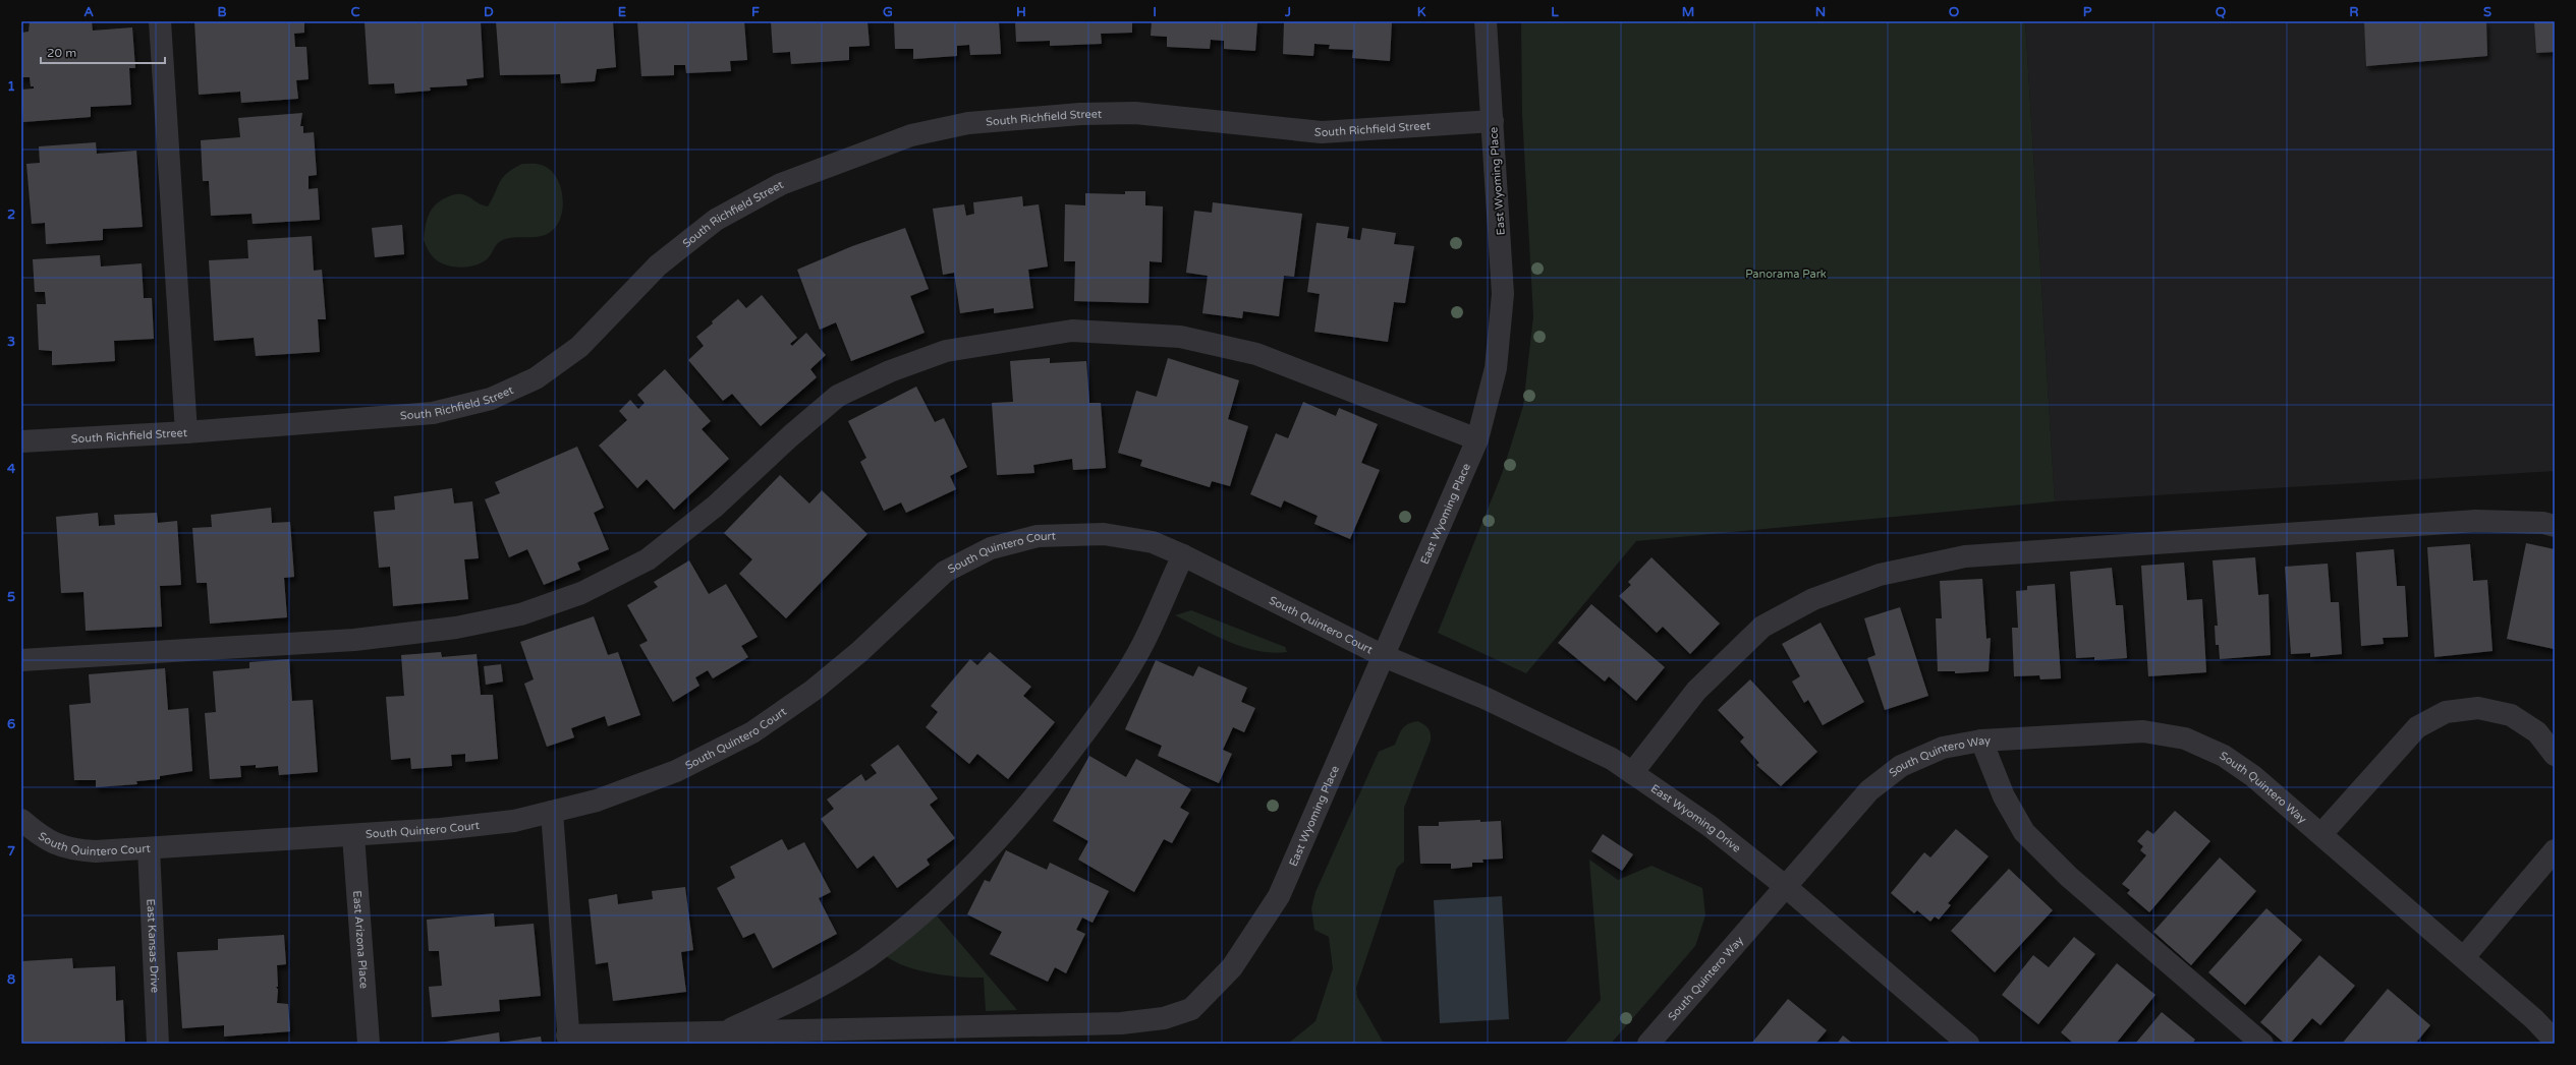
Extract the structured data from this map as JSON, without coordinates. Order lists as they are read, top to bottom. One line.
{"streets":{"street":["South Richfield Street","East Wyoming Place","South Quintero Court","South Quintero Way","East Wyoming Drive","East Arizona Place","East Kansas Drive"]},"crossings":[["South Richfield Street","East Wyoming Place"],["East Wyoming Place","South Quintero Court"],["East Wyoming Place","East Wyoming Drive"],["South Quintero Court","East Wyoming Drive"],["South Quintero Court","East Arizona Place"],["South Quintero Court","East Kansas Drive"],["South Quintero Way","East Wyoming Drive"]],"parks":["Panorama Park"],"scale_bar":"20 m","grid":{"columns":["A","B","C","D","E","F","G","H","I","J","K","L","M","N","O","P","Q","R","S"],"rows":["1","2","3","4","5","6","7","8"]}}
